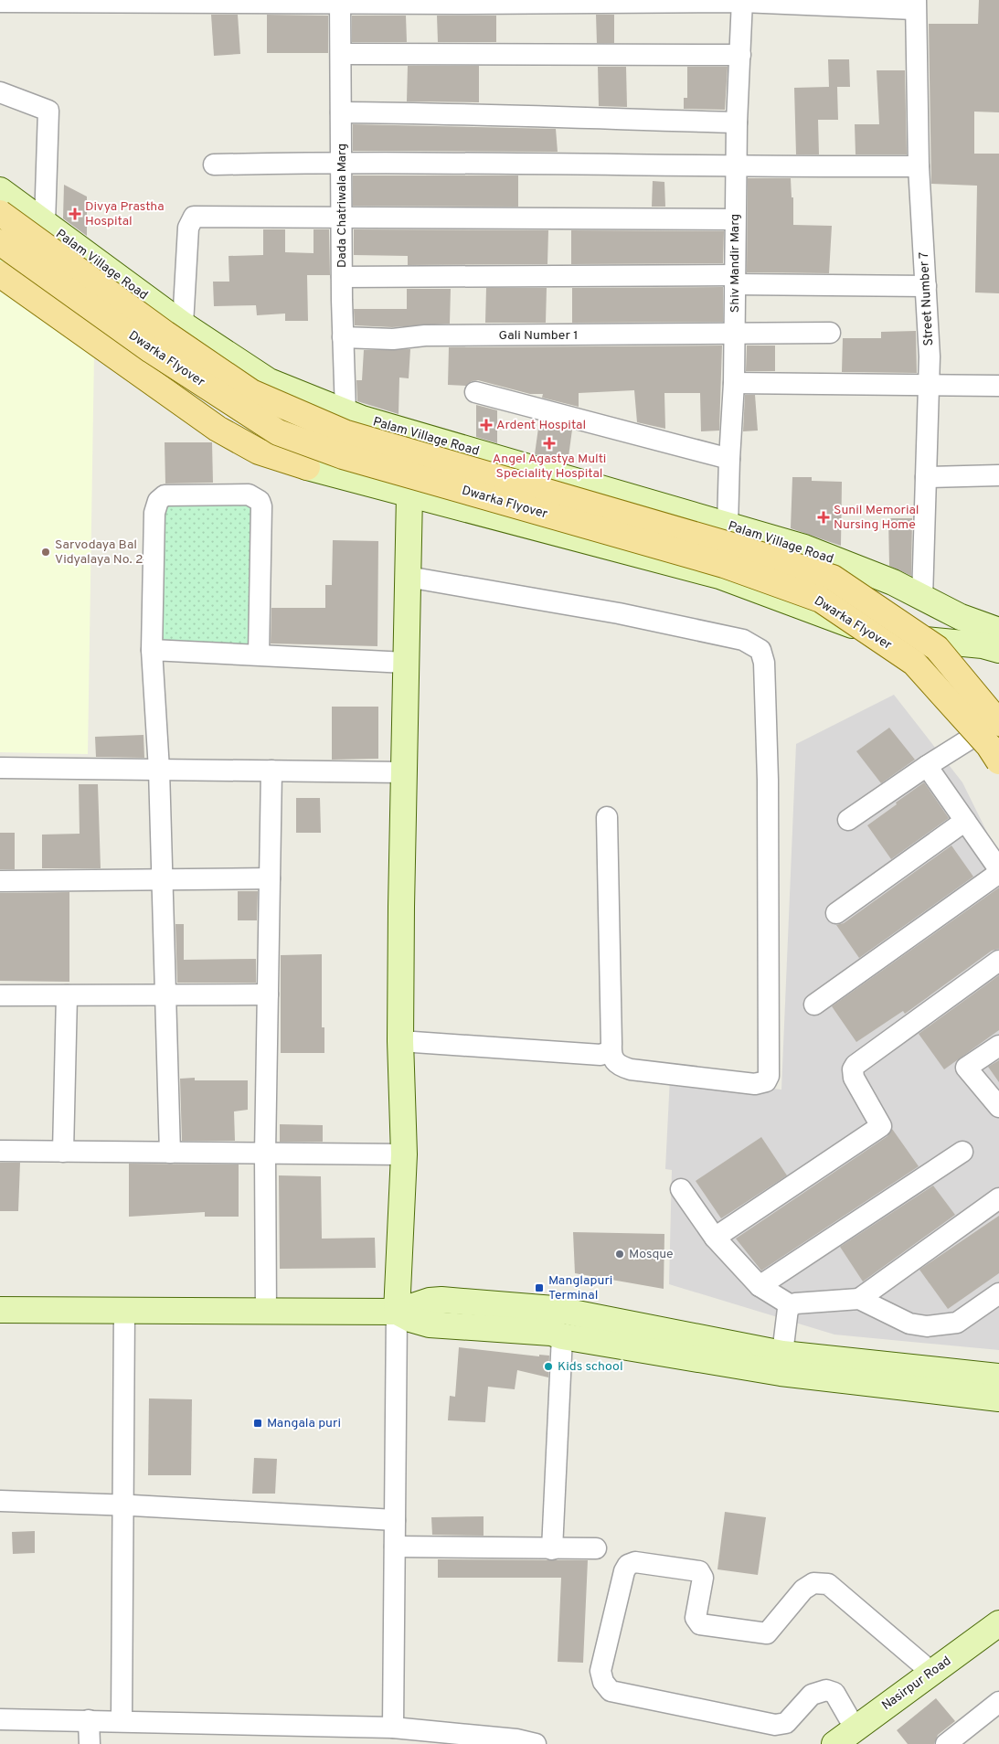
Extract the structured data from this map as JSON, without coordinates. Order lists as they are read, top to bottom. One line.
{"streets":{"main road":["Dwarka Flyover"],"street":["Dada Chatriwala Marg","Shiv Mandir Marg","Palam Village Road","Street Number 7","Gali Number 1","Nasirpur Road"]},"crossings":[["Dada Chatriwala Marg","Palam Village Road"],["Dada Chatriwala Marg","Gali Number 1"],["Shiv Mandir Marg","Palam Village Road"],["Shiv Mandir Marg","Gali Number 1"],["Palam Village Road","Street Number 7"]],"places":{"health":["Divya Prastha Hospital","Ardent Hospital","Angel Agastya Multi Speciality Hospital","Sunil Memorial Nursing Home"],"other":["Sarvodaya Bal Vidyalaya No. 2","Mosque","Kids school"],"transit":["Manglapuri Terminal","Mangala puri"]}}
